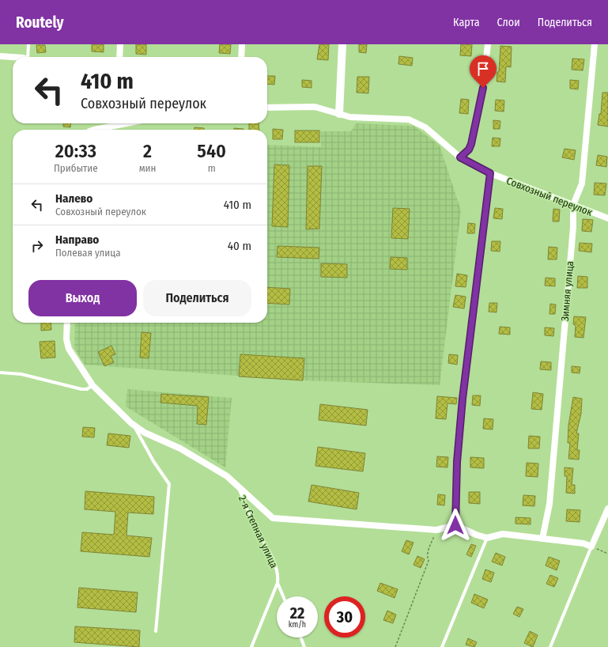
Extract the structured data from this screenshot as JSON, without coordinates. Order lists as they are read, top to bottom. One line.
{"streets":{"street":["Совхозный переулок","Зимняя улица"],"lane":["2-я Степная улица"]},"crossings":[["Совхозный переулок","Зимняя улица"]],"page":{"header":"Routely","nav":["Карта","Слои","Поделиться"],"turn":["410 m","Совхозный переулок"],"eta":["20:33","Прибытие","2","мин","540","m"],"list":[{"name":"Налево","note":"Совхозный переулок","value":"410 m"},{"name":"Направо","note":"Полевая улица","value":"40 m"}],"buttons":["Выход","Поделиться"],"speed":"22 km/h","limit":"30"}}
